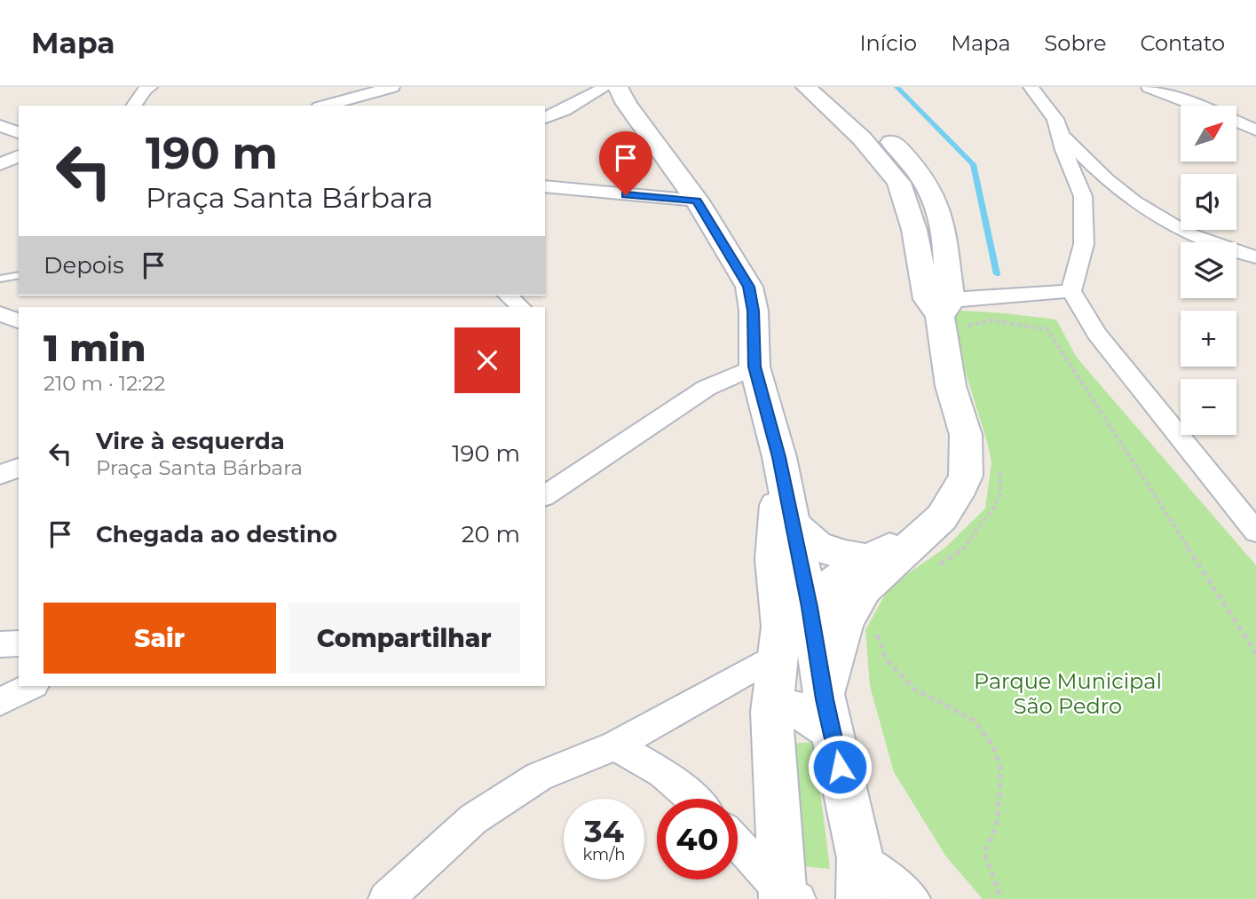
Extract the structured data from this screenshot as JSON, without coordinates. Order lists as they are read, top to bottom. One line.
{"parks":["Parque Municipal São Pedro"],"north":"top right","page":{"header":"Mapa","nav":["Início","Mapa","Sobre","Contato"],"map_buttons":["+","−"],"turn":["190 m","Praça Santa Bárbara"],"then":"Depois","heading":["1 min","210 m · 12:22"],"list":[{"name":"Vire à esquerda","note":"Praça Santa Bárbara","value":"190 m"},{"name":"Chegada ao destino","value":"20 m"}],"buttons":["Sair","Compartilhar"],"speed":"34 km/h","limit":"40"}}
